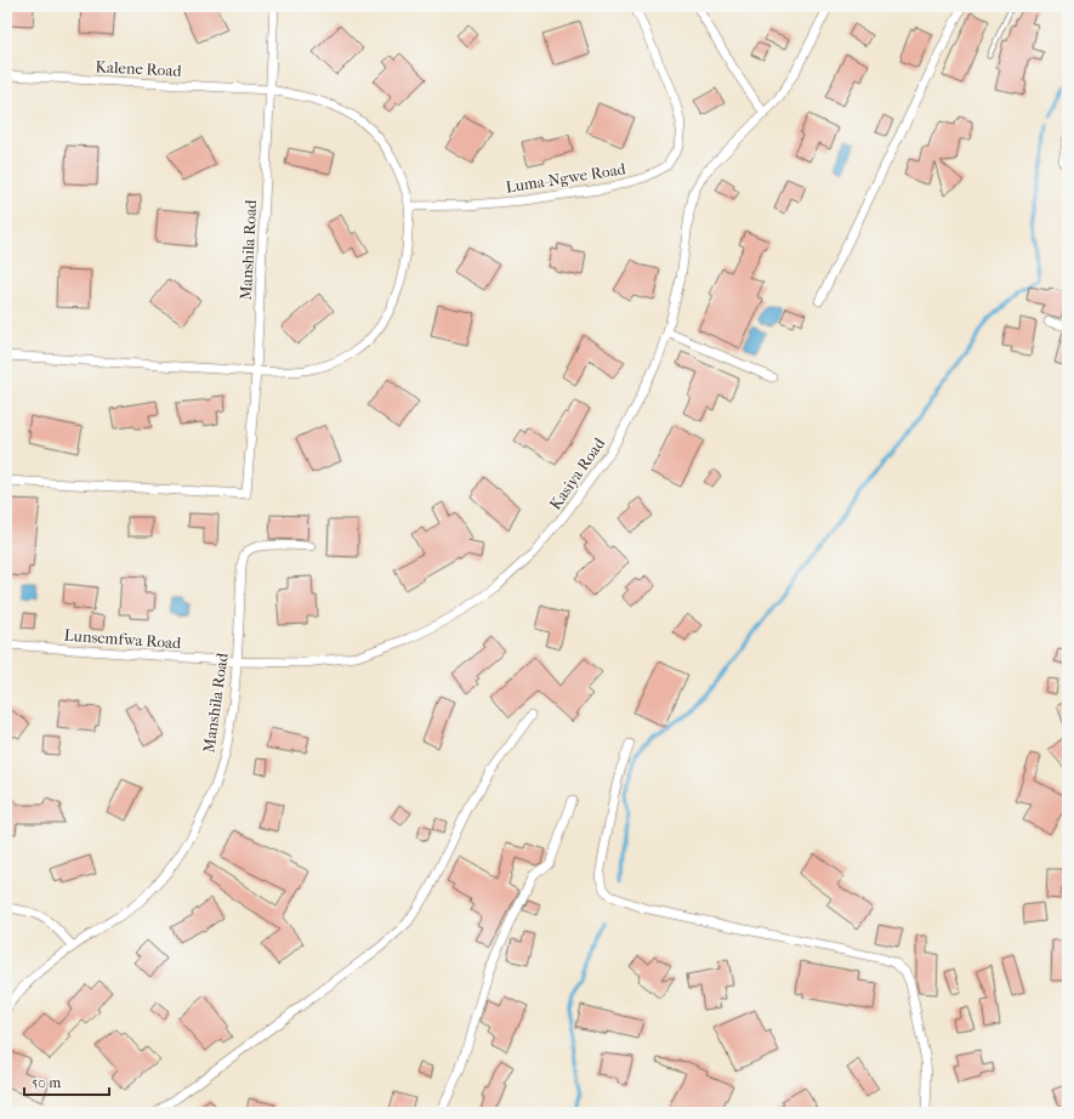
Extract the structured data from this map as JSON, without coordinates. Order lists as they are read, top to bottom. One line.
{"streets":{"street":["Kalene Road","Luma-Ngwe Road","Manshila Road","Kasiya Road","Lunsemfwa Road"]},"crossings":[["Kalene Road","Luma-Ngwe Road"],["Kalene Road","Manshila Road"],["Manshila Road","Kasiya Road"],["Manshila Road","Lunsemfwa Road"],["Kasiya Road","Lunsemfwa Road"]],"scale_bar":"50 m"}
